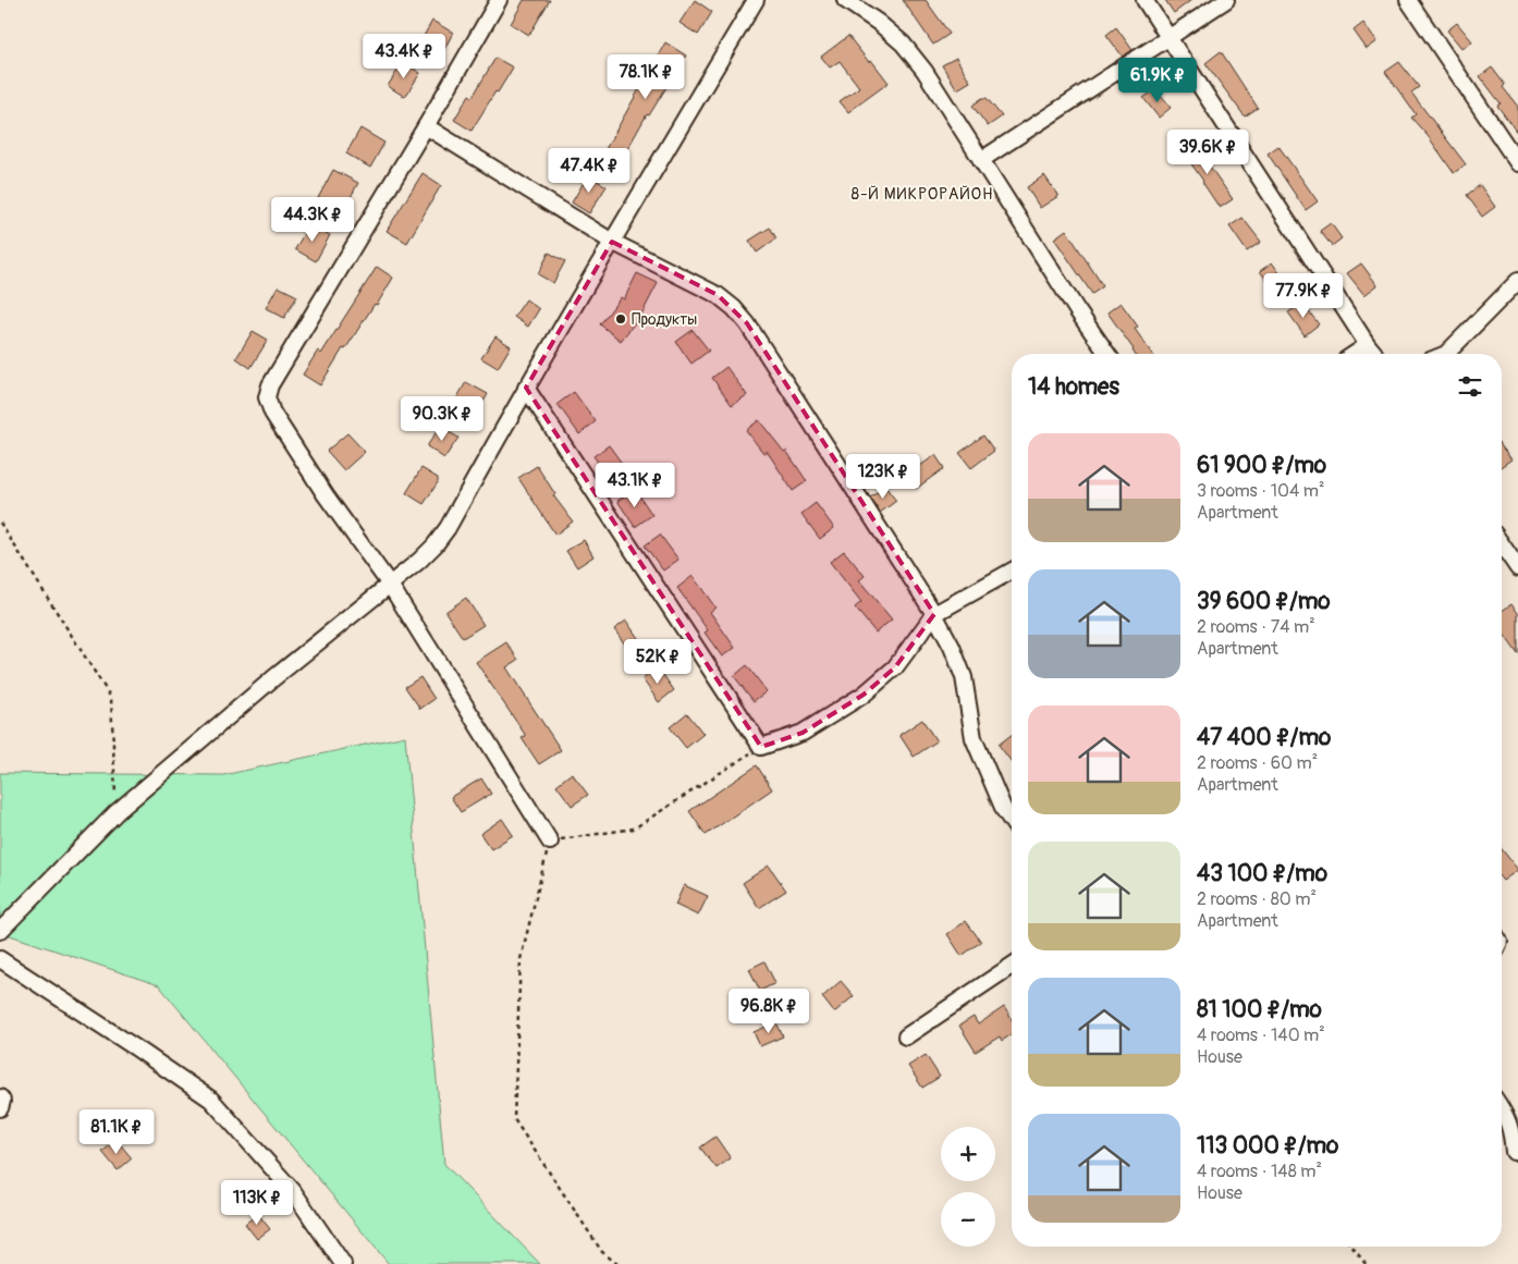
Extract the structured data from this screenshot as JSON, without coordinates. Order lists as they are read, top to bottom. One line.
{"districts":["8-Й МИКРОРАЙОН"],"places":["Продукты"],"page":{"price":["43.4K ₽","78.1K ₽","61.9K ₽","39.6K ₽","47.4K ₽","44.3K ₽","77.9K ₽","90.3K ₽","123K ₽","43.1K ₽","52K ₽","96.8K ₽","81.1K ₽","113K ₽"],"heading":"14 homes","list":[{"name":"61 900 ₽/mo","note":"3 rooms · 104 m² · Apartment"},{"name":"39 600 ₽/mo","note":"2 rooms · 74 m² · Apartment"},{"name":"47 400 ₽/mo","note":"2 rooms · 60 m² · Apartment"},{"name":"43 100 ₽/mo","note":"2 rooms · 80 m² · Apartment"},{"name":"81 100 ₽/mo","note":"4 rooms · 140 m² · House"},{"name":"113 000 ₽/mo","note":"4 rooms · 148 m² · House"}],"map_buttons":["+","−"]}}
